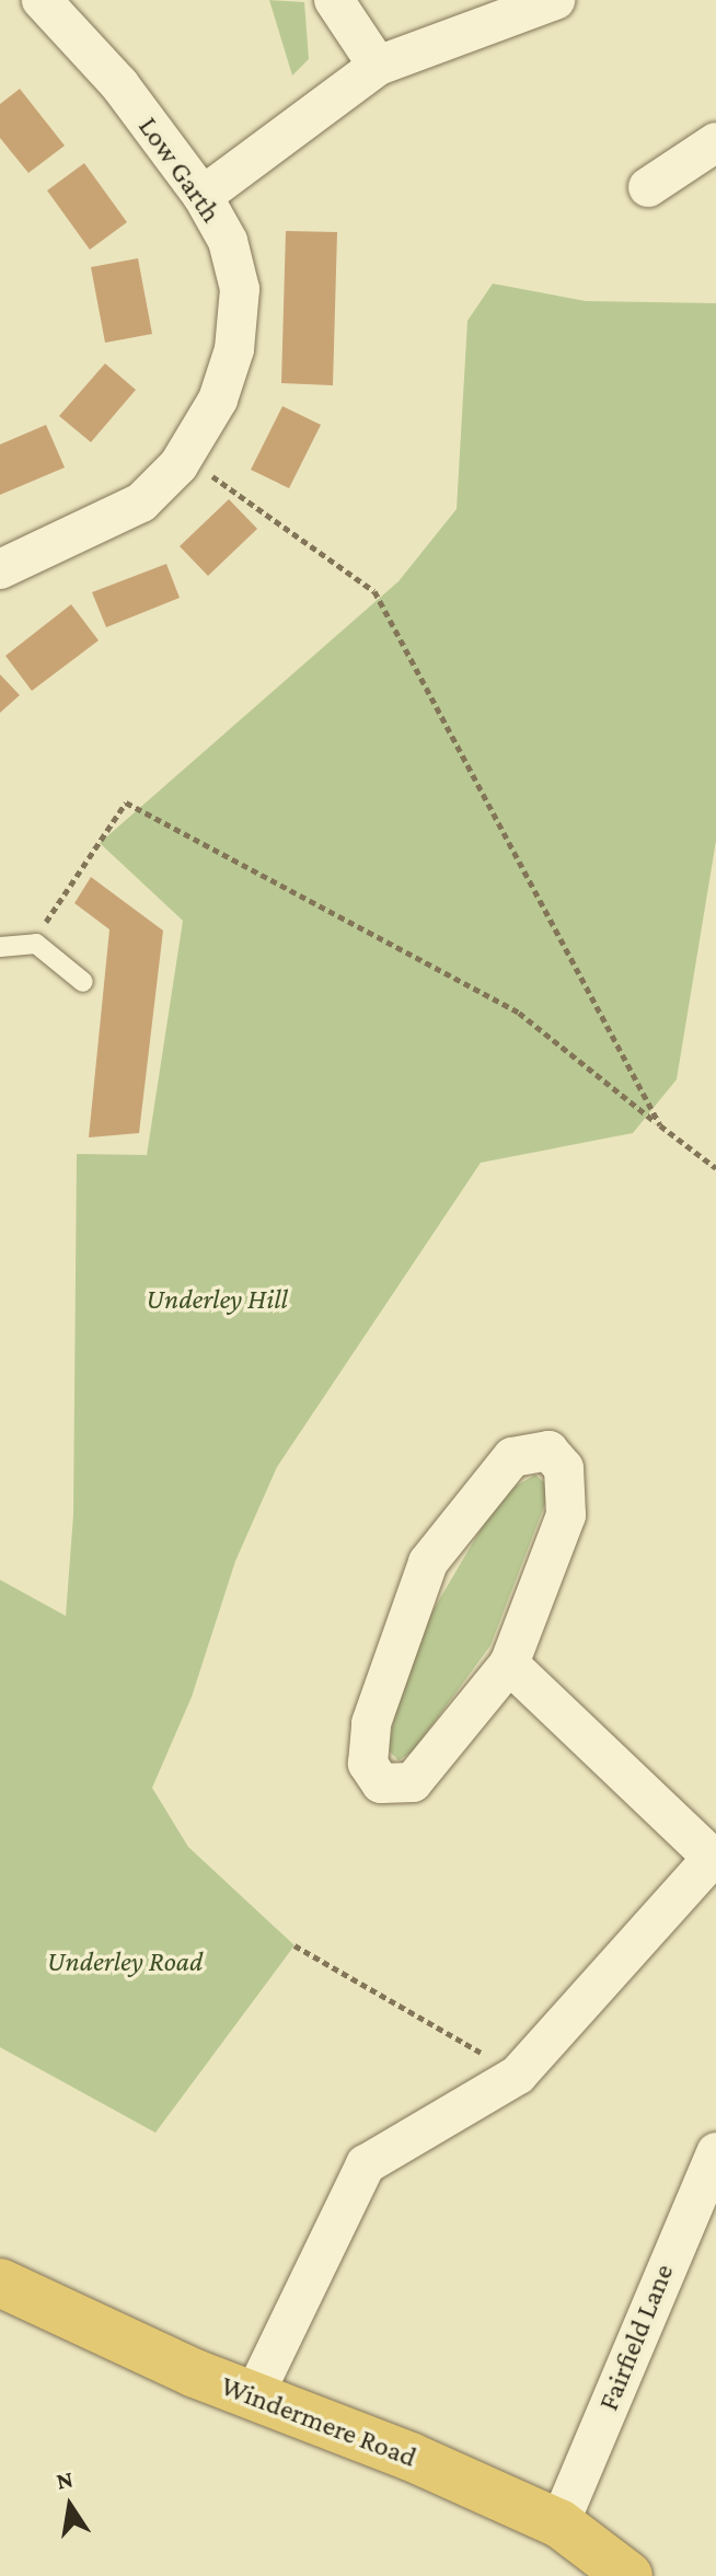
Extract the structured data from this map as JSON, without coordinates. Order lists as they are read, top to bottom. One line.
{"streets":{"highway":["Windermere Road"],"street":["Low Garth","Fairfield Lane"]},"crossings":[["Fairfield Lane","Windermere Road"]],"parks":["Underley Hill","Underley Road"],"north":"top"}
